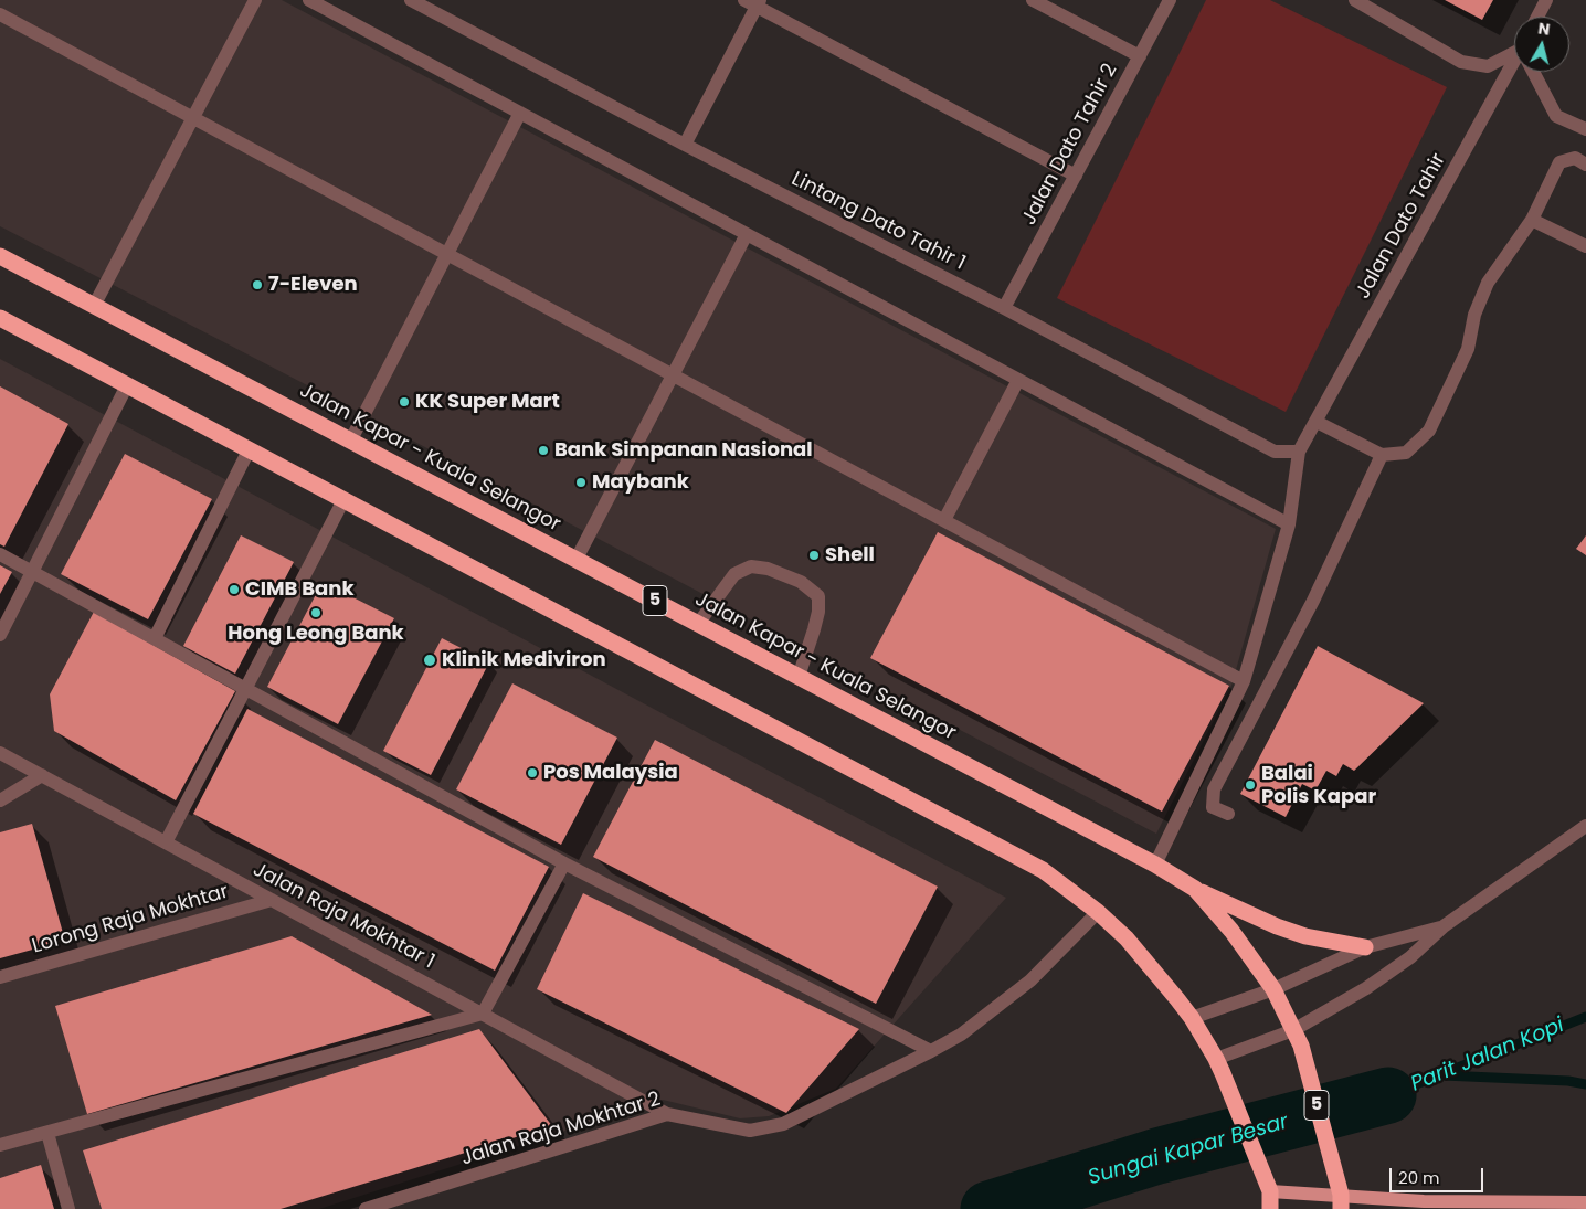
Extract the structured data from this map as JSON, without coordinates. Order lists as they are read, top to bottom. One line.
{"streets":{"highway":["Jalan Kapar - Kuala Selangor","5"],"street":["Jalan Dato Tahir 2","Lintang Dato Tahir 1","Jalan Dato Tahir","Jalan Raja Mokhtar 1","Lorong Raja Mokhtar","Jalan Raja Mokhtar 2"]},"crossings":[["Jalan Dato Tahir 2","Lintang Dato Tahir 1"],["Jalan Raja Mokhtar 1","Lorong Raja Mokhtar"],["Jalan Raja Mokhtar 1","Jalan Raja Mokhtar 2"]],"water":["Parit Jalan Kopi","Sungai Kapar Besar"],"places":["7-Eleven","KK Super Mart","Bank Simpanan Nasional","Maybank","Shell","CIMB Bank","Hong Leong Bank","Klinik Mediviron","Pos Malaysia","Balai Polis Kapar"],"scale_bar":"20 m","north":"top"}
